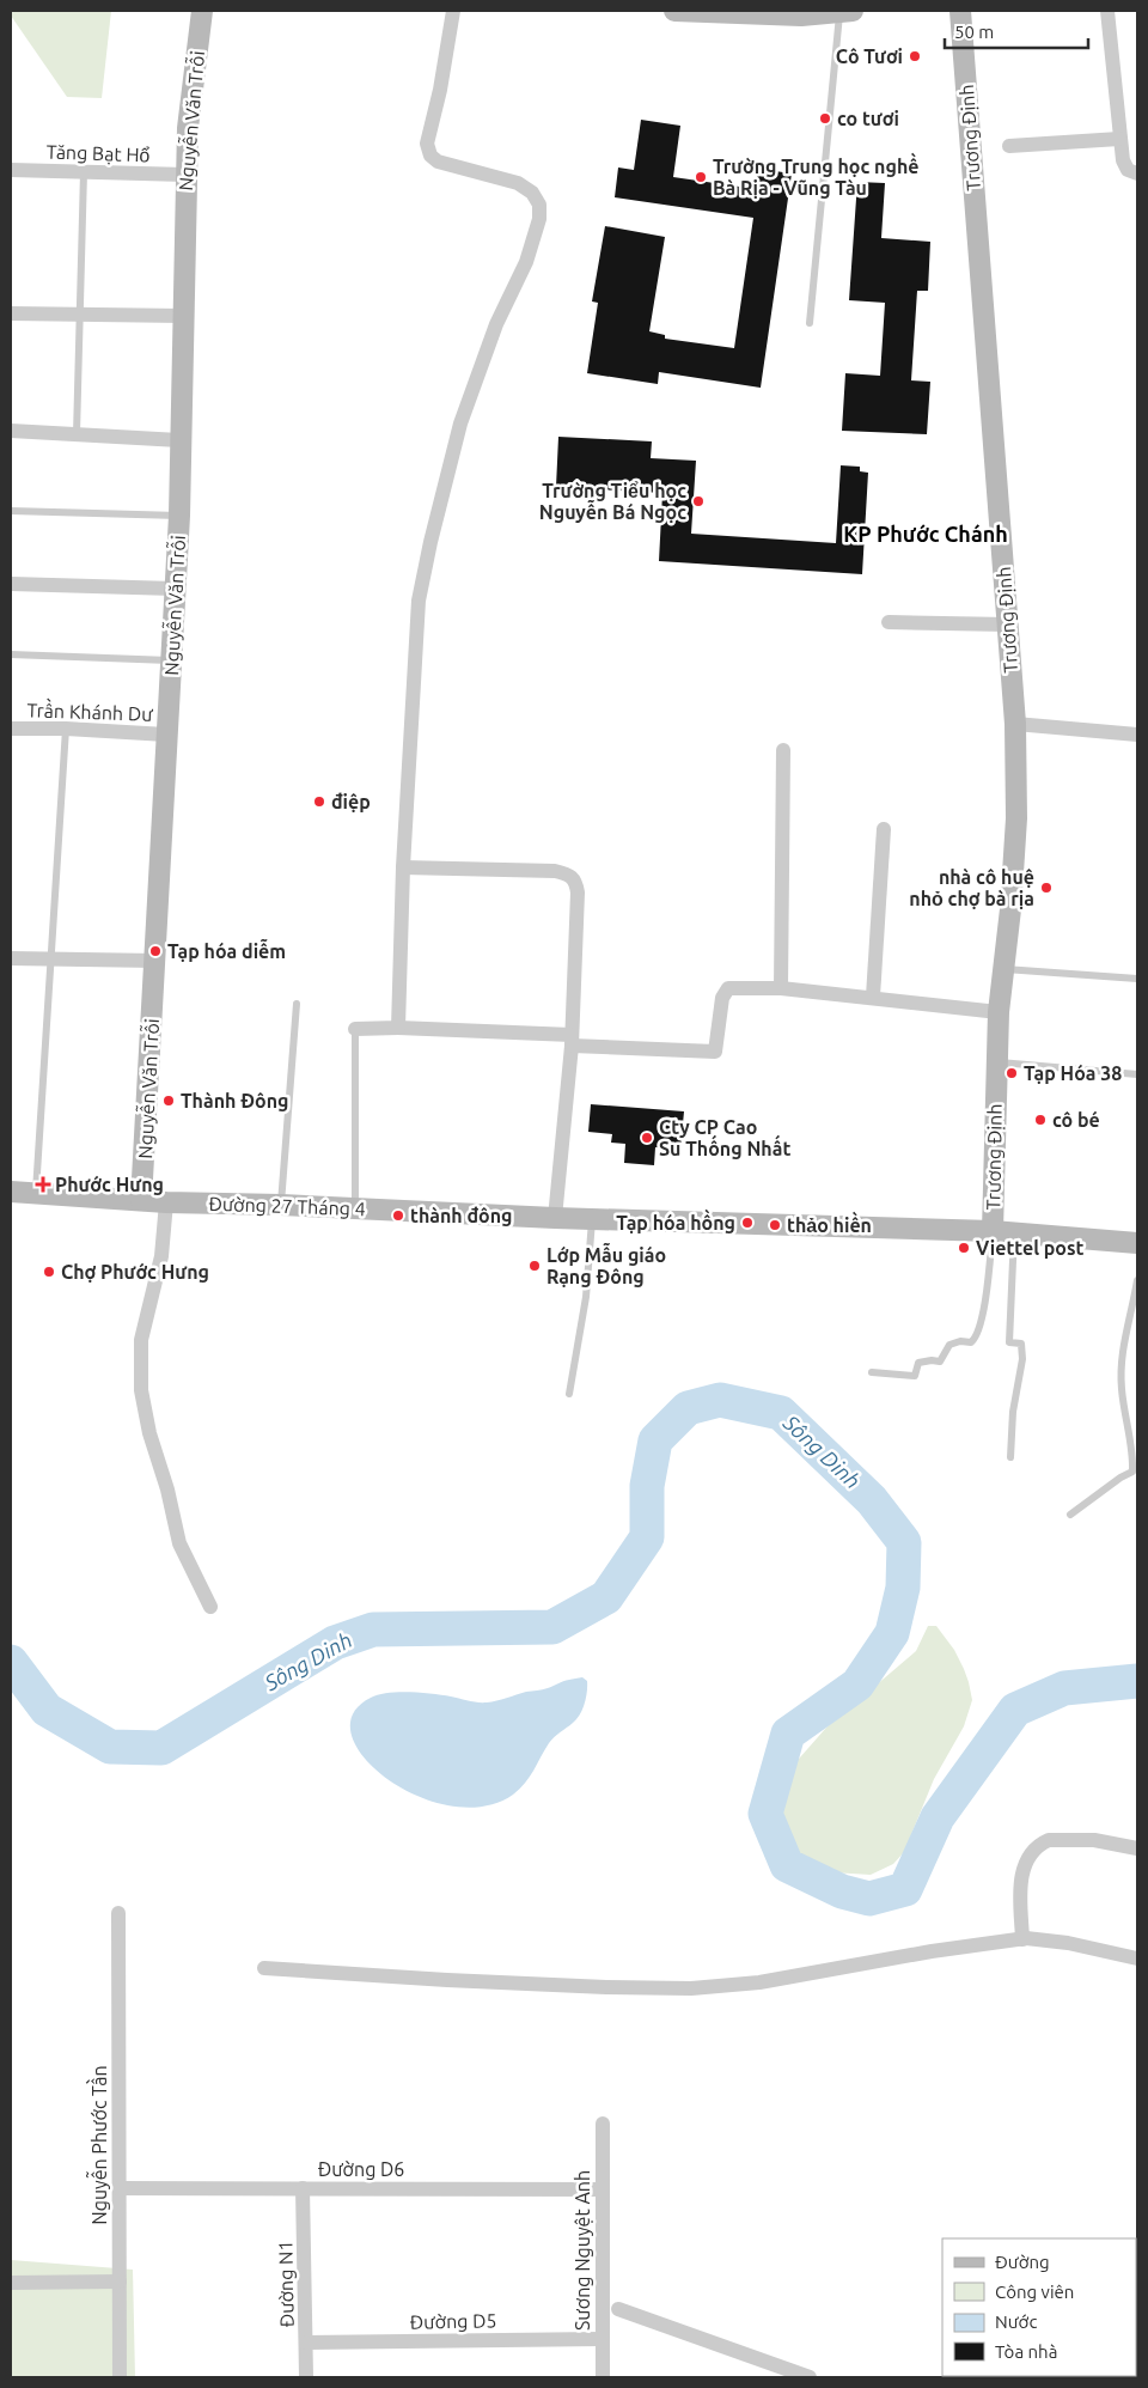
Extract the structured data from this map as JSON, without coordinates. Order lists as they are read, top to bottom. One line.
{"streets":{"street":["Nguyễn Văn Trỗi","Trương Định","Tăng Bạt Hổ","Trần Khánh Dư","Đường 27 Tháng 4","Nguyễn Phước Tần","Đường D6","Sương Nguyệt Anh","Đường N1","Đường D5"]},"crossings":[["Nguyễn Văn Trỗi","Tăng Bạt Hổ"],["Nguyễn Văn Trỗi","Trần Khánh Dư"],["Nguyễn Văn Trỗi","Đường 27 Tháng 4"],["Trương Định","Đường 27 Tháng 4"],["Nguyễn Phước Tần","Đường D6"],["Đường D6","Sương Nguyệt Anh"],["Đường D6","Đường N1"],["Sương Nguyệt Anh","Đường D5"],["Đường N1","Đường D5"]],"districts":["KP Phước Chánh"],"water":["Sông Dinh"],"places":{"other":["Cô Tươi","co tươi","Trường Trung học nghề Bà Rịa - Vũng Tàu","Trường Tiểu học Nguyễn Bá Ngọc","điệp","nhà cô huệ nhỏ chợ bà rịa","Tạp hóa diễm","Tạp Hóa 38","Thành Đông","cô bé","Cty CP Cao Su Thống Nhất","thành đông","Tạp hóa hồng","thảo hiền","Viettel post","Lớp Mẫu giáo Rạng Đông","Chợ Phước Hưng"],"health":["Phước Hưng"]},"legend":["Đường","Công viên","Nước","Tòa nhà"],"scale_bar":"50 m"}
